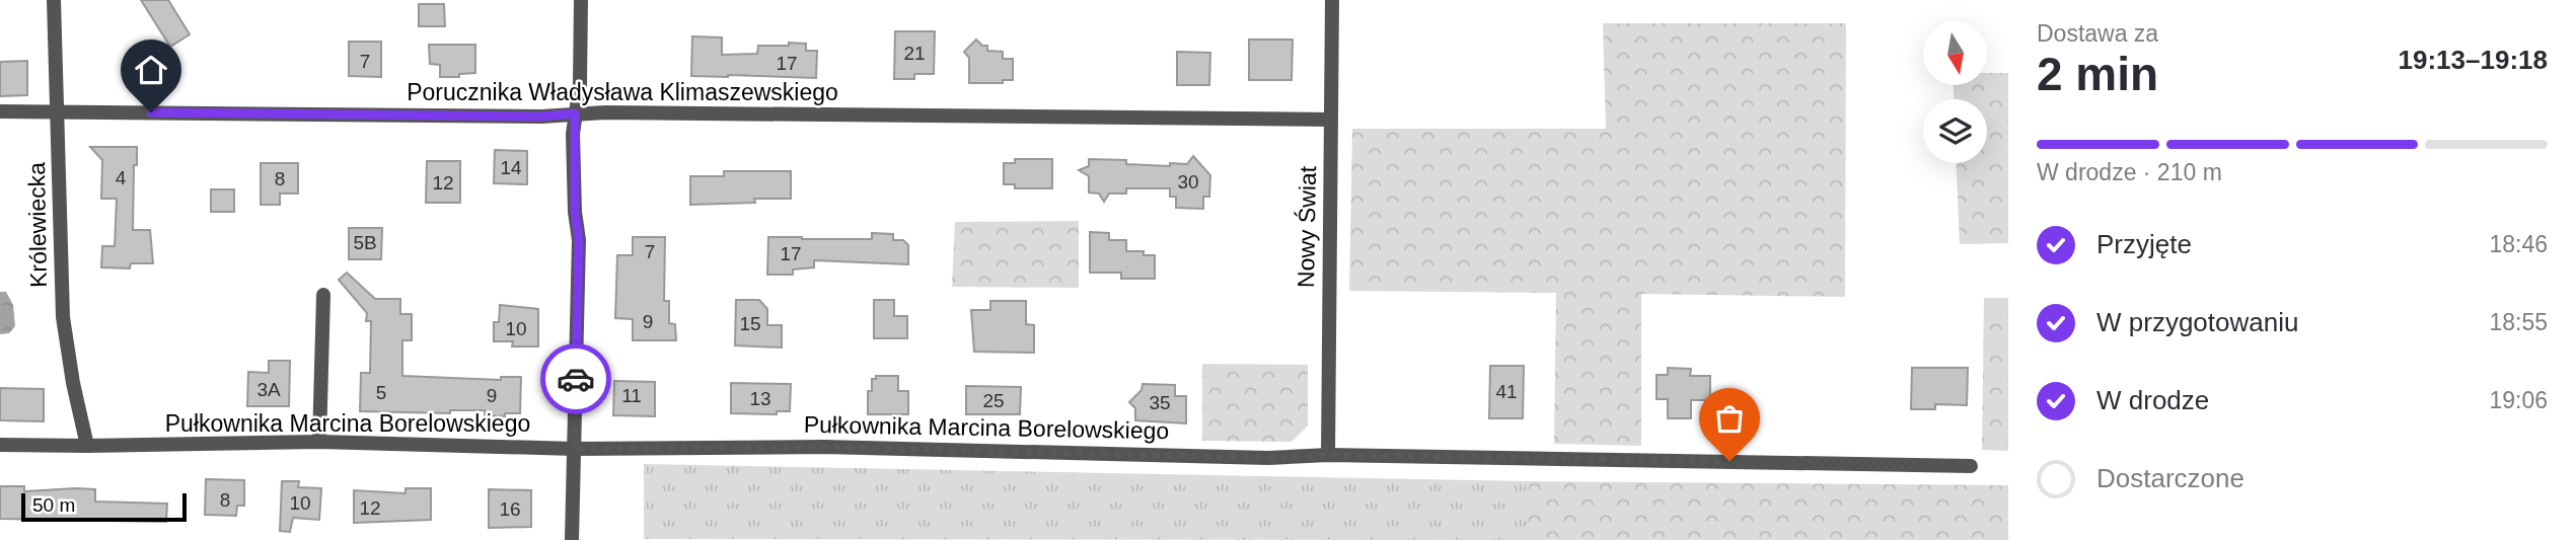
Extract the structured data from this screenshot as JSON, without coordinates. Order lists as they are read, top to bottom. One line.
{"streets":{"street":["Porucznika Władysława Klimaszewskiego","Królewiecka","Nowy Świat","Pułkownika Marcina Borelowskiego"]},"crossings":[["Porucznika Władysława Klimaszewskiego","Królewiecka"],["Porucznika Władysława Klimaszewskiego","Nowy Świat"],["Królewiecka","Pułkownika Marcina Borelowskiego"],["Nowy Świat","Pułkownika Marcina Borelowskiego"]],"house_numbers":["21","7","17","14","4","8","30","12","5B","7","17","9","15","10","3A","41","5","9","11","13","25","35","8","10","12","16"],"scale_bar":"50 m","north":"bottom","page":{"heading":["2 min","Dostawa za","19:13–19:18"],"bar":"W drodze · 210 m","list":[["Przyjęte","18:46"],["W przygotowaniu","18:55"],["W drodze","19:06"],"Dostarczone"],"scale":"50 m"}}
